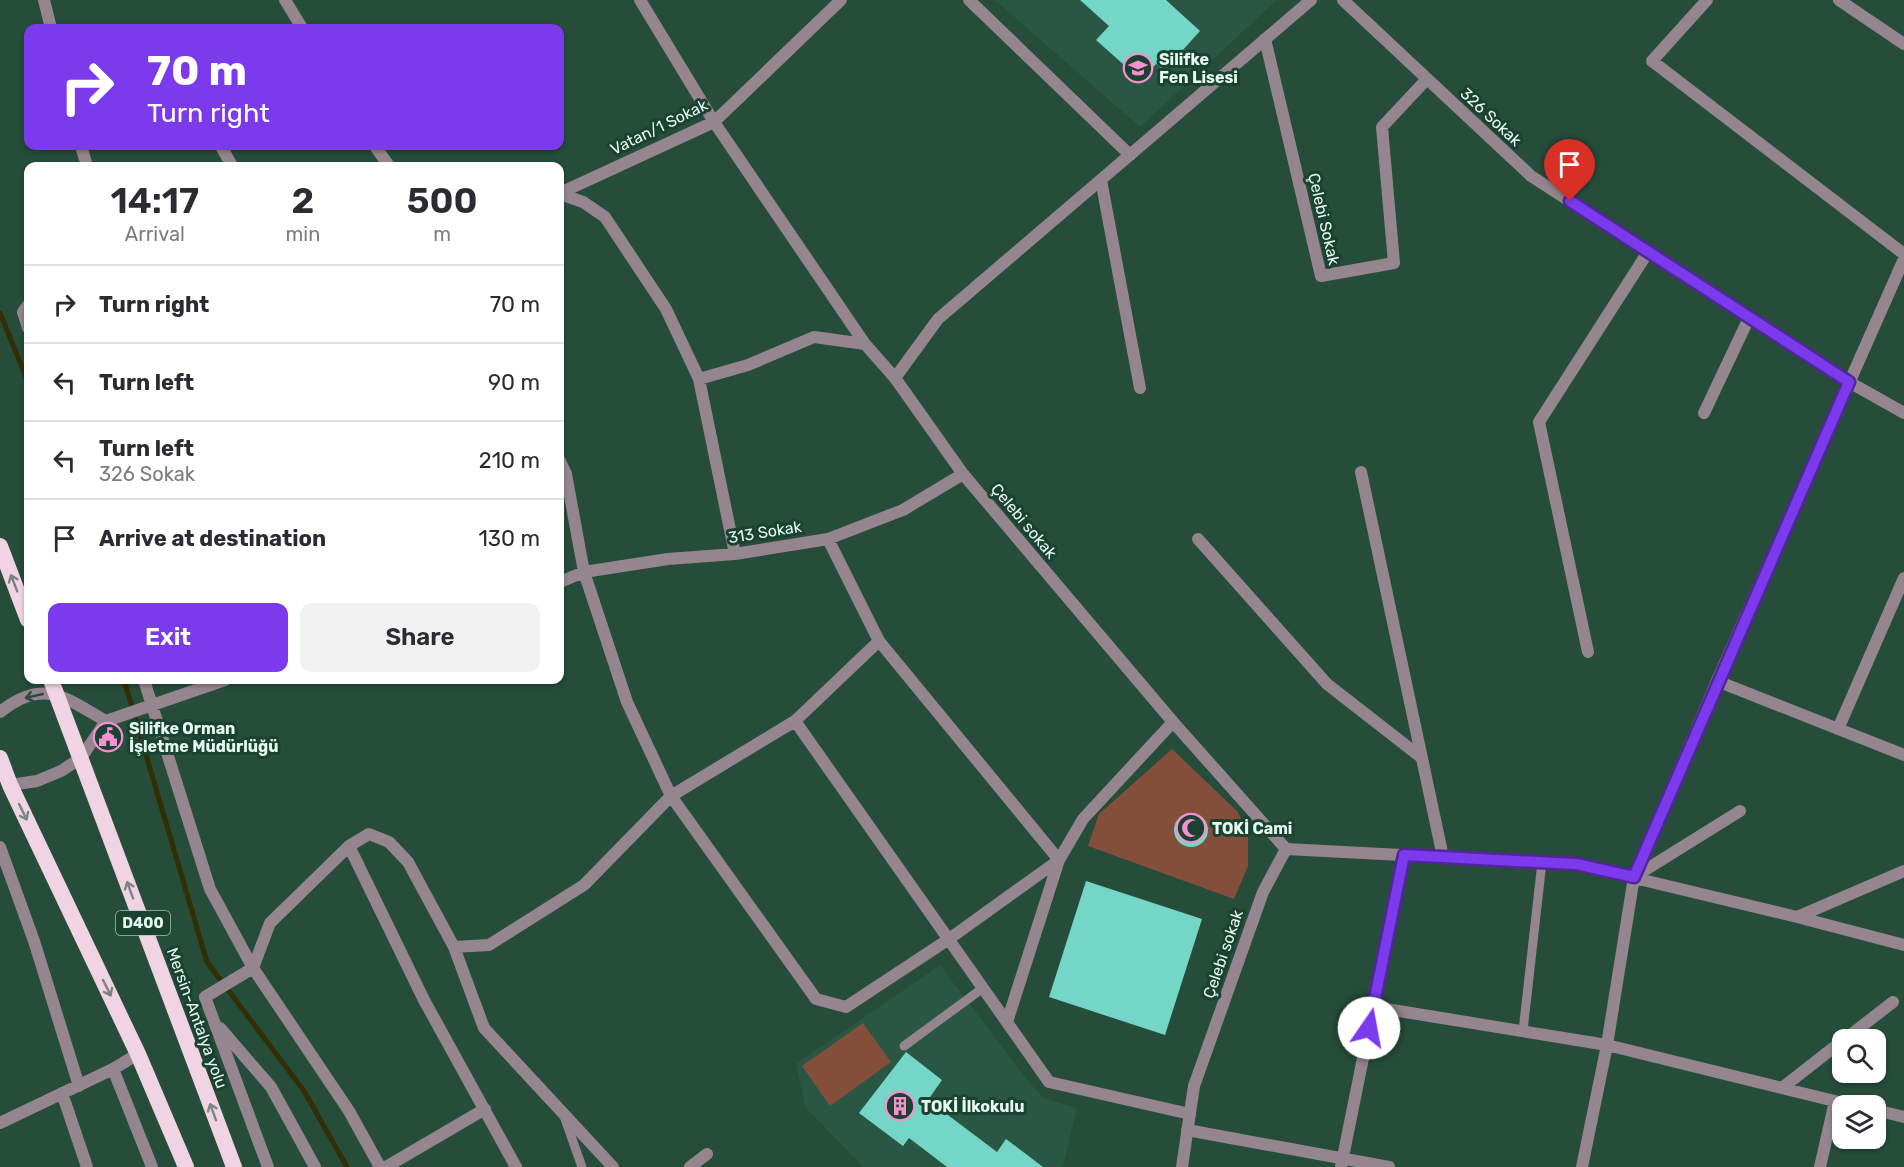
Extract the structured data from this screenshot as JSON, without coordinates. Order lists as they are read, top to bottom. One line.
{"streets":{"highway":["D400","Mersin-Antalya yolu"],"street":["326 Sokak","Vatan/1 Sokak","Çelebi Sokak","Çelebi sokak","313 Sokak"]},"crossings":[["326 Sokak","Çelebi Sokak"],["Vatan/1 Sokak","Çelebi sokak"],["Çelebi sokak","313 Sokak"]],"places":{"school or university":["Silifke Fen Lisesi"],"public building":["Silifke Orman İşletme Müdürlüğü"],"mosque":["TOKİ Cami"],"building":["TOKİ İlkokulu"]},"page":{"turn":["70 m","Turn right"],"eta":["14:17","Arrival","2","min","500","m"],"list":[{"name":"Turn right","value":"70 m"},{"name":"Turn left","value":"90 m"},{"name":"Turn left","note":"326 Sokak","value":"210 m"},{"name":"Arrive at destination","value":"130 m"}],"buttons":["Exit","Share"]}}
